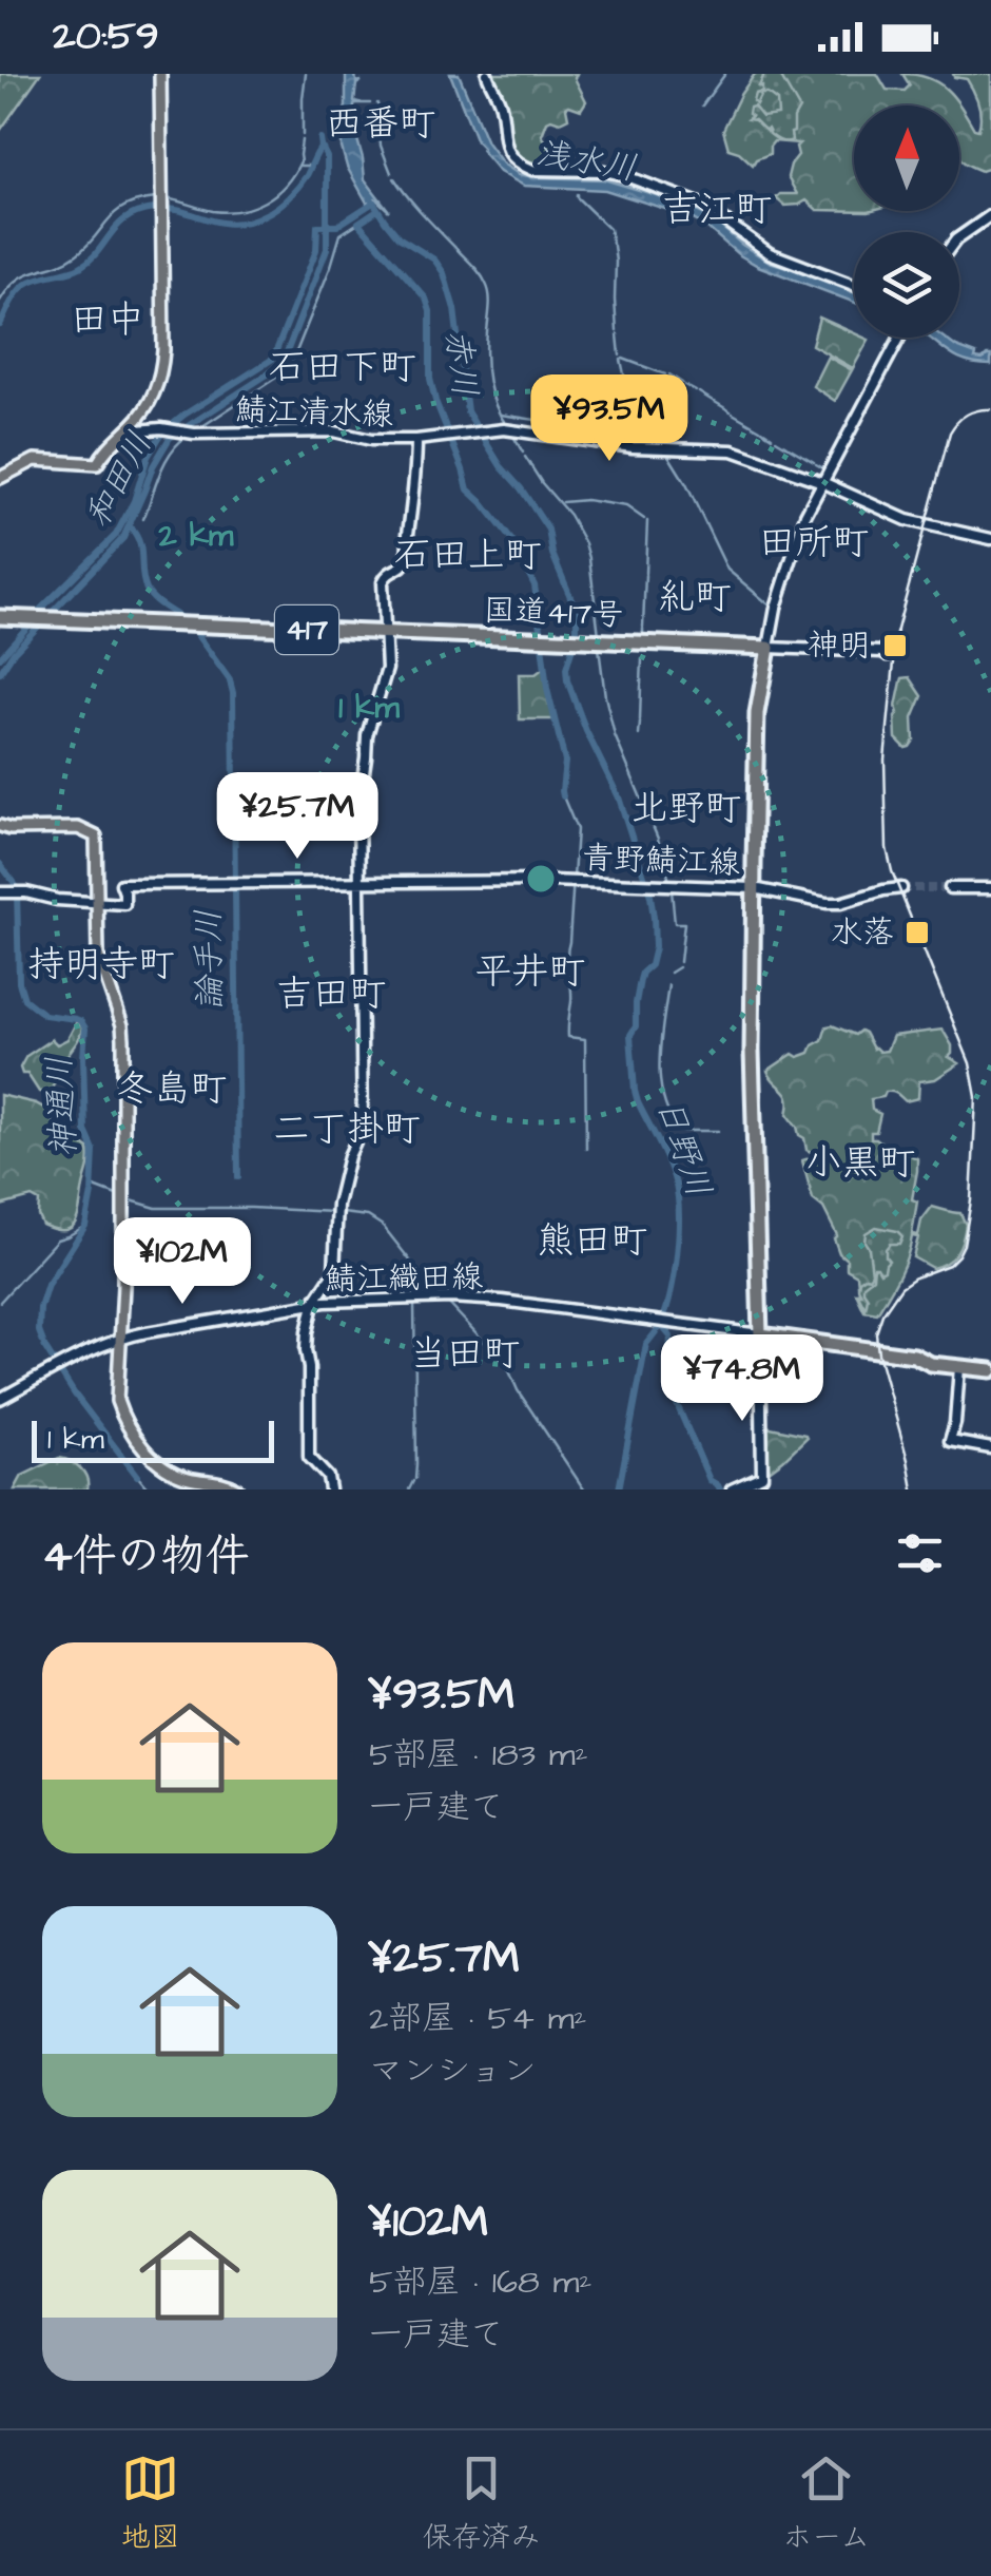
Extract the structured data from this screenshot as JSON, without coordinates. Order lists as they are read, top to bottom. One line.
{"streets":{"highway":["国道417号","417"],"main road":["鯖江清水線","青野鯖江線","鯖江織田線"]},"districts":["西番町","吉江町","田中","石田下町","田所町","石田上町","糺町","北野町","持明寺町","平井町","吉田町","冬島町","二丁掛町","小黒町","熊田町","当田町"],"water":["浅水川","赤川","和田川","論手川","神通川","日野川"],"places":{"transit":["神明","水落"]},"scale_bar":"1 km","north":"top","page":{"status":"20:59","price":["¥93.5M","¥25.7M","¥102M","¥74.8M"],"scale":"1 km","heading":"4件の物件","list":[{"name":"¥93.5M","note":"5部屋 · 183 m² · 一戸建て"},{"name":"¥25.7M","note":"2部屋 · 54 m² · マンション"},{"name":"¥102M","note":"5部屋 · 168 m² · 一戸建て"}],"tabs":["地図","保存済み","ホーム"]},"rings":["2 km","1 km"]}
